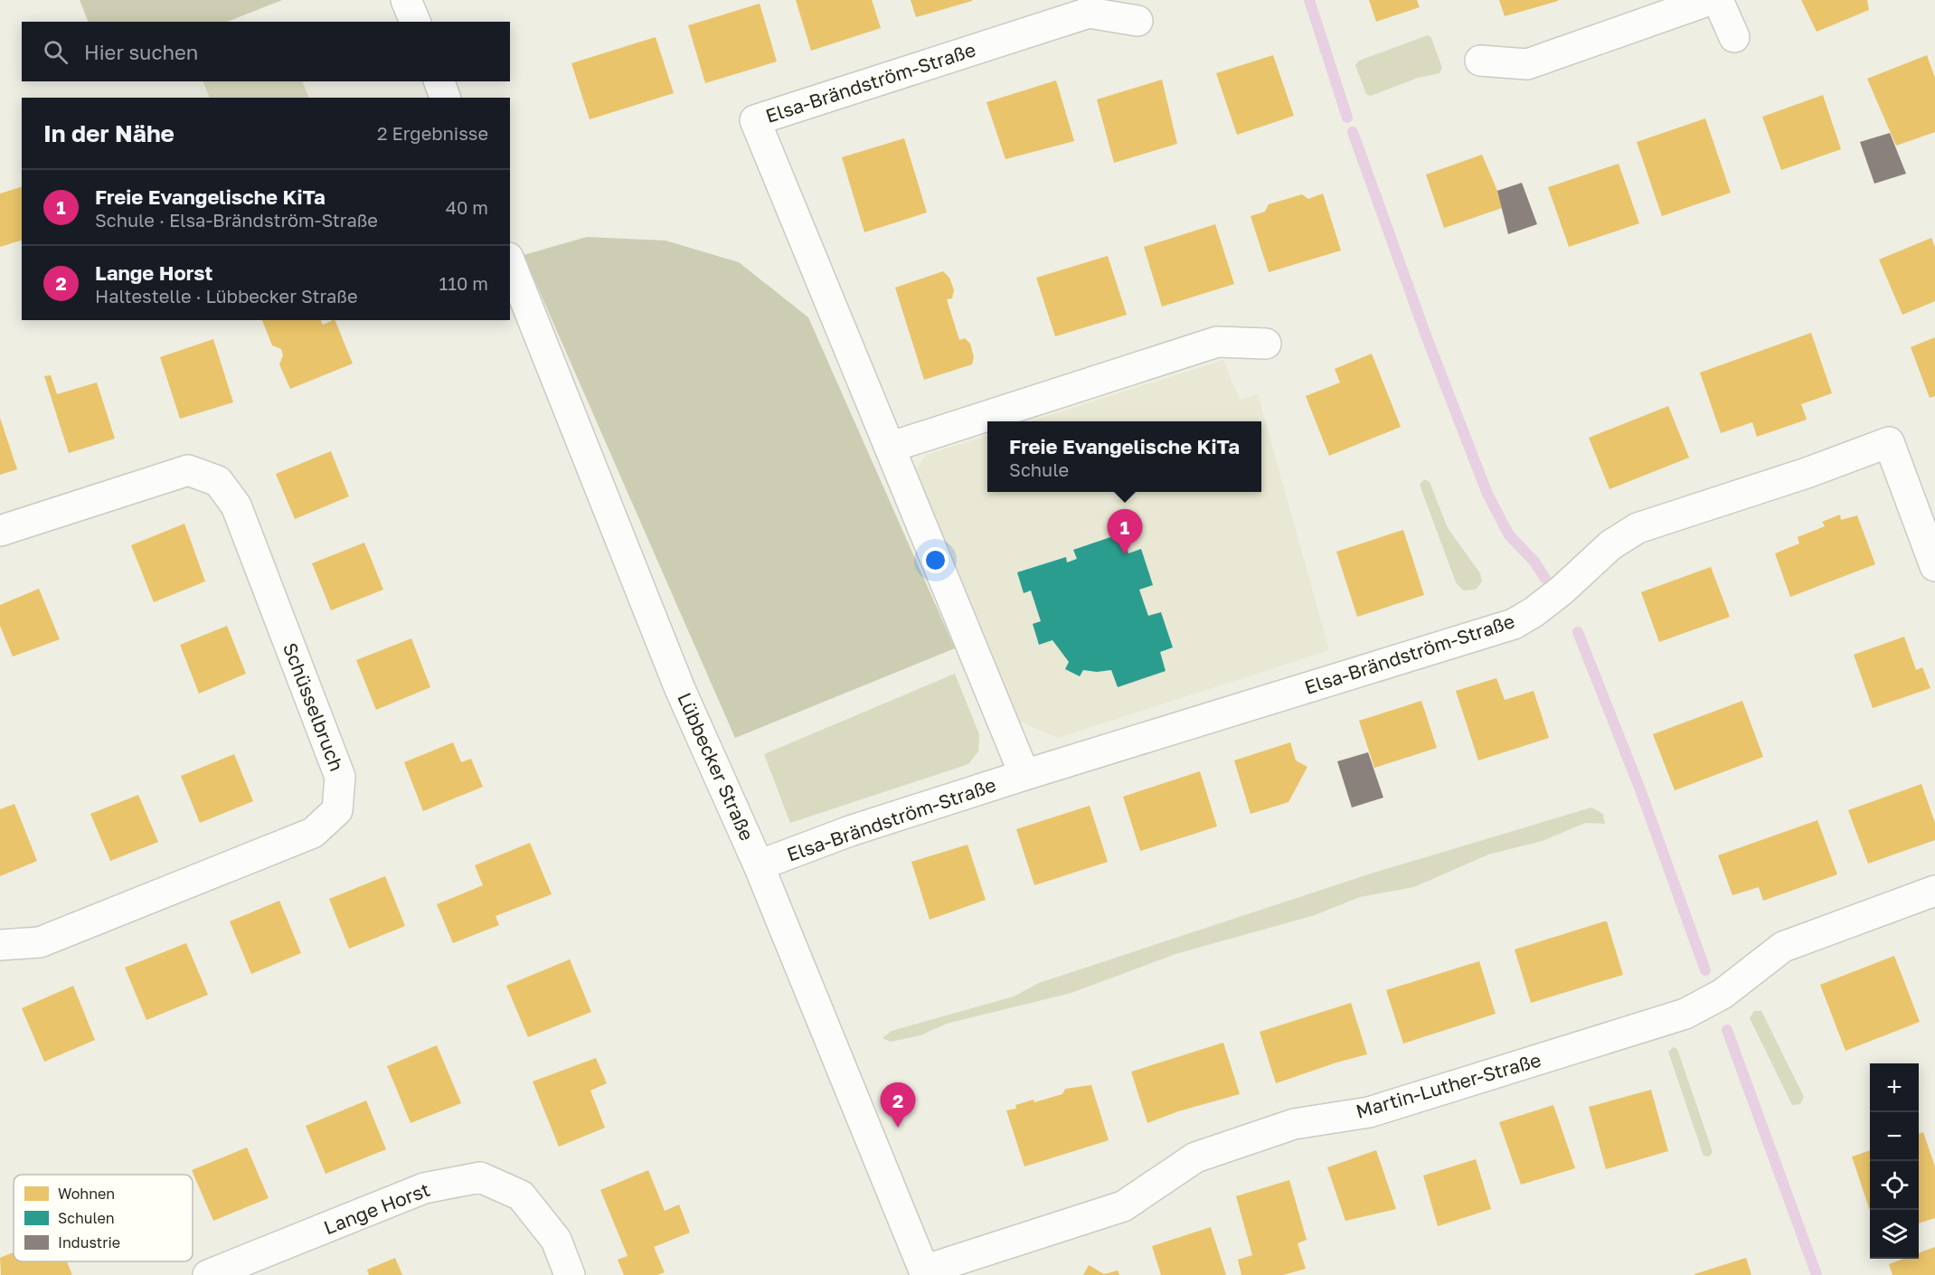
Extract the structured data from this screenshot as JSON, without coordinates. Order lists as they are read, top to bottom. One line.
{"streets":{"street":["Elsa-Brändström-Straße","Schüsselbruch","Lübbecker Straße","Martin-Luther-Straße","Lange Horst"]},"crossings":[["Elsa-Brändström-Straße","Lübbecker Straße"],["Lübbecker Straße","Martin-Luther-Straße"]],"legend":["Wohnen","Schulen","Industrie"],"page":{"search":"Hier suchen","heading":["In der Nähe","2 Ergebnisse"],"list":[{"mark":"1","name":"Freie Evangelische KiTa","note":"Schule · Elsa-Brändström-Straße","value":"40 m"},{"mark":"2","name":"Lange Horst","note":"Haltestelle · Lübbecker Straße","value":"110 m"}],"popup":["Freie Evangelische KiTa","Schule"],"pins":["1","2"],"map_buttons":["+","−"]}}
